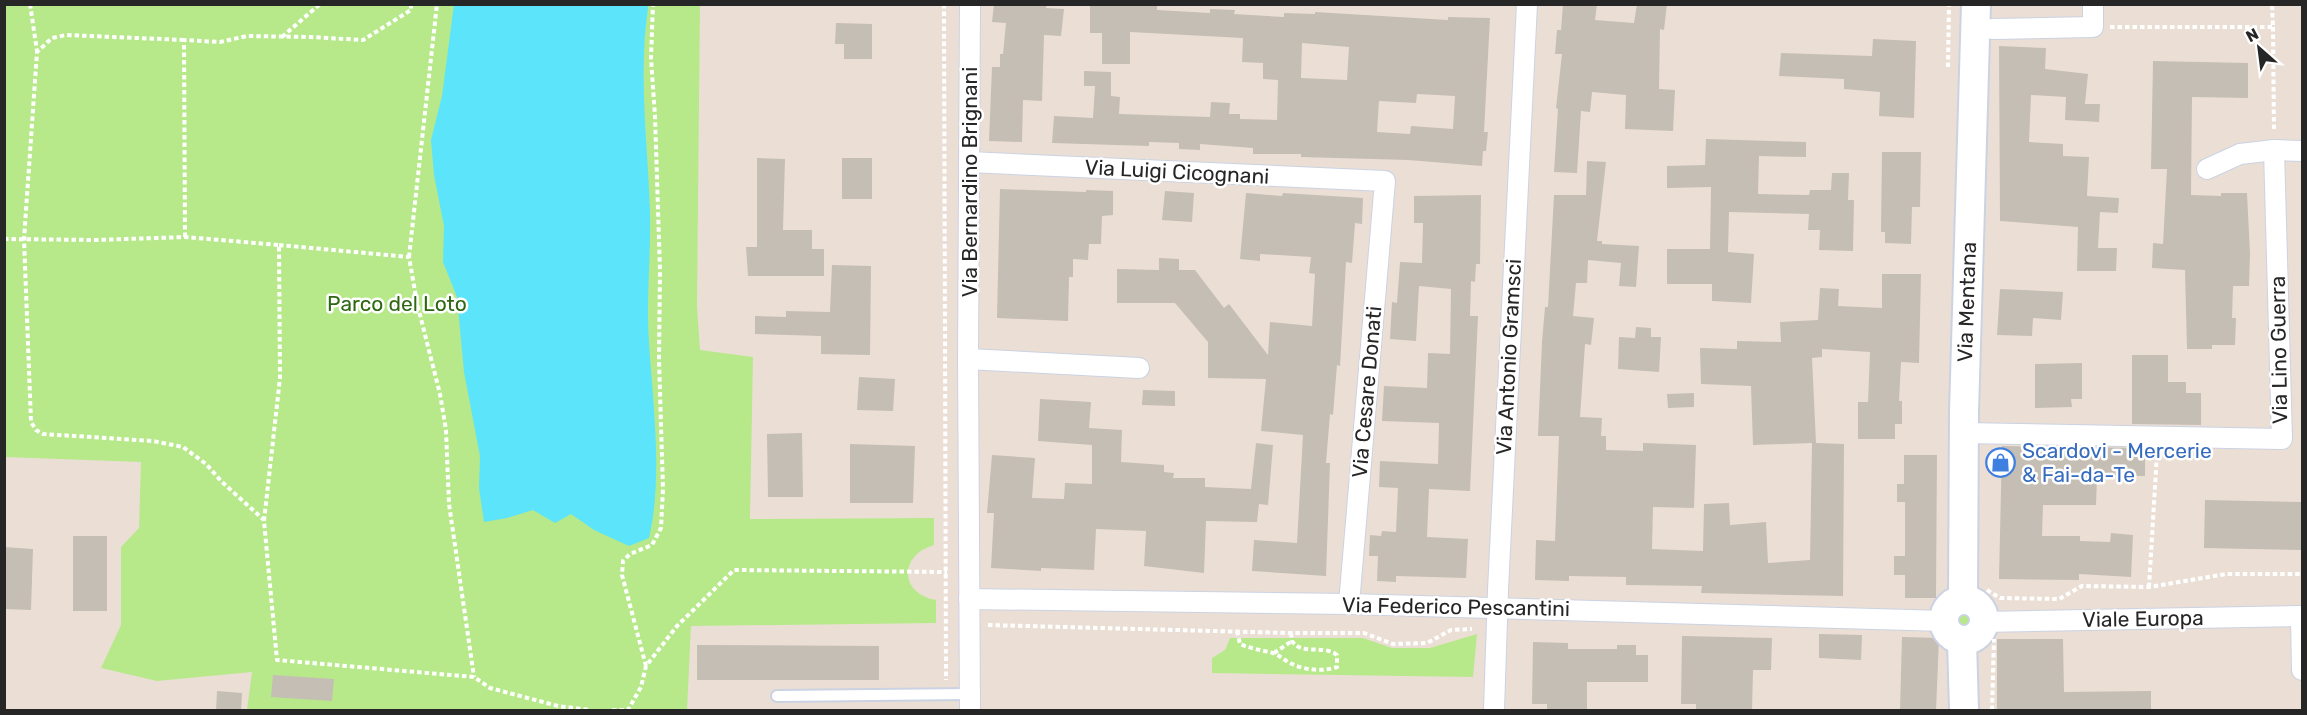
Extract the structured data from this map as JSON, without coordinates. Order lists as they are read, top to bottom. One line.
{"streets":{"main road":["Via Mentana"],"street":["Via Luigi Cicognani","Via Bernardino Brignani","Via Lino Guerra","Via Antonio Gramsci","Via Cesare Donati","Via Federico Pescantini","Viale Europa"]},"crossings":[["Via Luigi Cicognani","Via Bernardino Brignani"],["Via Luigi Cicognani","Via Cesare Donati"],["Via Bernardino Brignani","Via Federico Pescantini"],["Via Mentana","Via Lino Guerra"],["Via Antonio Gramsci","Via Federico Pescantini"],["Via Cesare Donati","Via Federico Pescantini"]],"parks":["Parco del Loto"],"places":{"shop":["Scardovi - Mercerie & Fai-da-Te"]},"north":"top left"}
